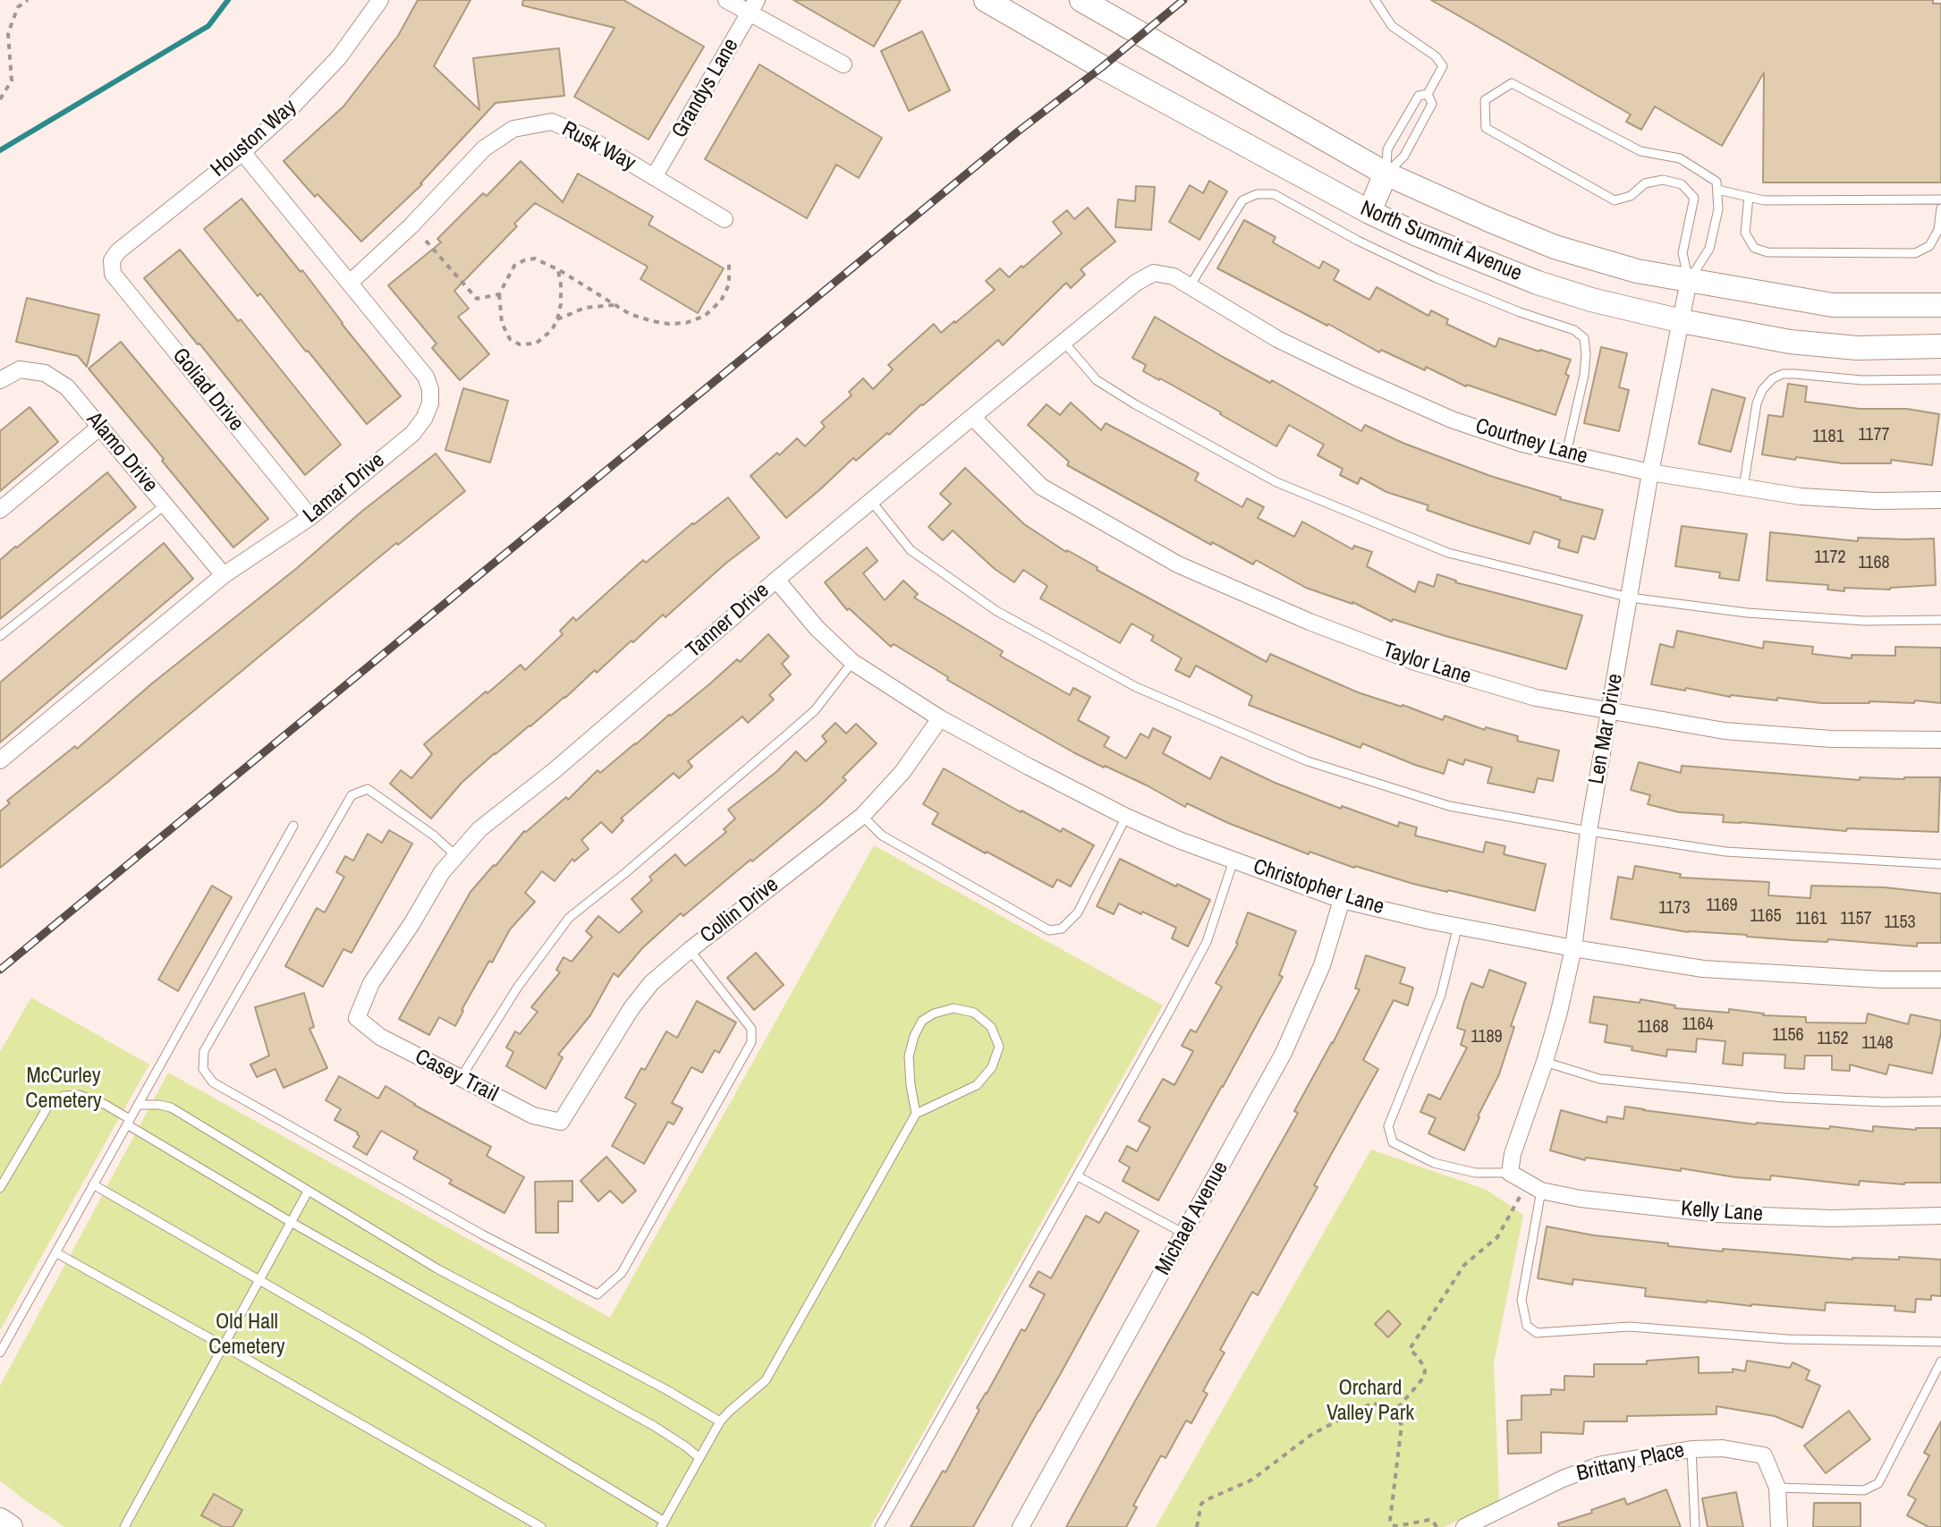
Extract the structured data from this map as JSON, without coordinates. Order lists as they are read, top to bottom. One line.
{"streets":{"main road":["North Summit Avenue"],"street":["Grandys Lane","Houston Way","Rusk Way","Goliad Drive","Courtney Lane","Alamo Drive","Lamar Drive","Tanner Drive","Taylor Lane","Len Mar Drive","Christopher Lane","Collin Drive","Casey Trail","Kelly Lane","Michael Avenue","Brittany Place"]},"crossings":[["Grandys Lane","Rusk Way"],["Houston Way","Goliad Drive"],["Houston Way","Lamar Drive"],["Rusk Way","Lamar Drive"],["North Summit Avenue","Len Mar Drive"],["Goliad Drive","Lamar Drive"],["Courtney Lane","Tanner Drive"],["Courtney Lane","Len Mar Drive"],["Alamo Drive","Lamar Drive"],["Tanner Drive","Taylor Lane"],["Tanner Drive","Christopher Lane"],["Tanner Drive","Casey Trail"],["Taylor Lane","Len Mar Drive"],["Len Mar Drive","Christopher Lane"],["Len Mar Drive","Kelly Lane"],["Christopher Lane","Collin Drive"],["Christopher Lane","Michael Avenue"],["Collin Drive","Casey Trail"]],"parks":["McCurley Cemetery","Old Hall Cemetery","Orchard Valley Park"],"house_numbers":["1177","1181","1172","1168","1169","1173","1165","1161","1157","1153","1164","1168","1156","1189","1152","1148"]}
